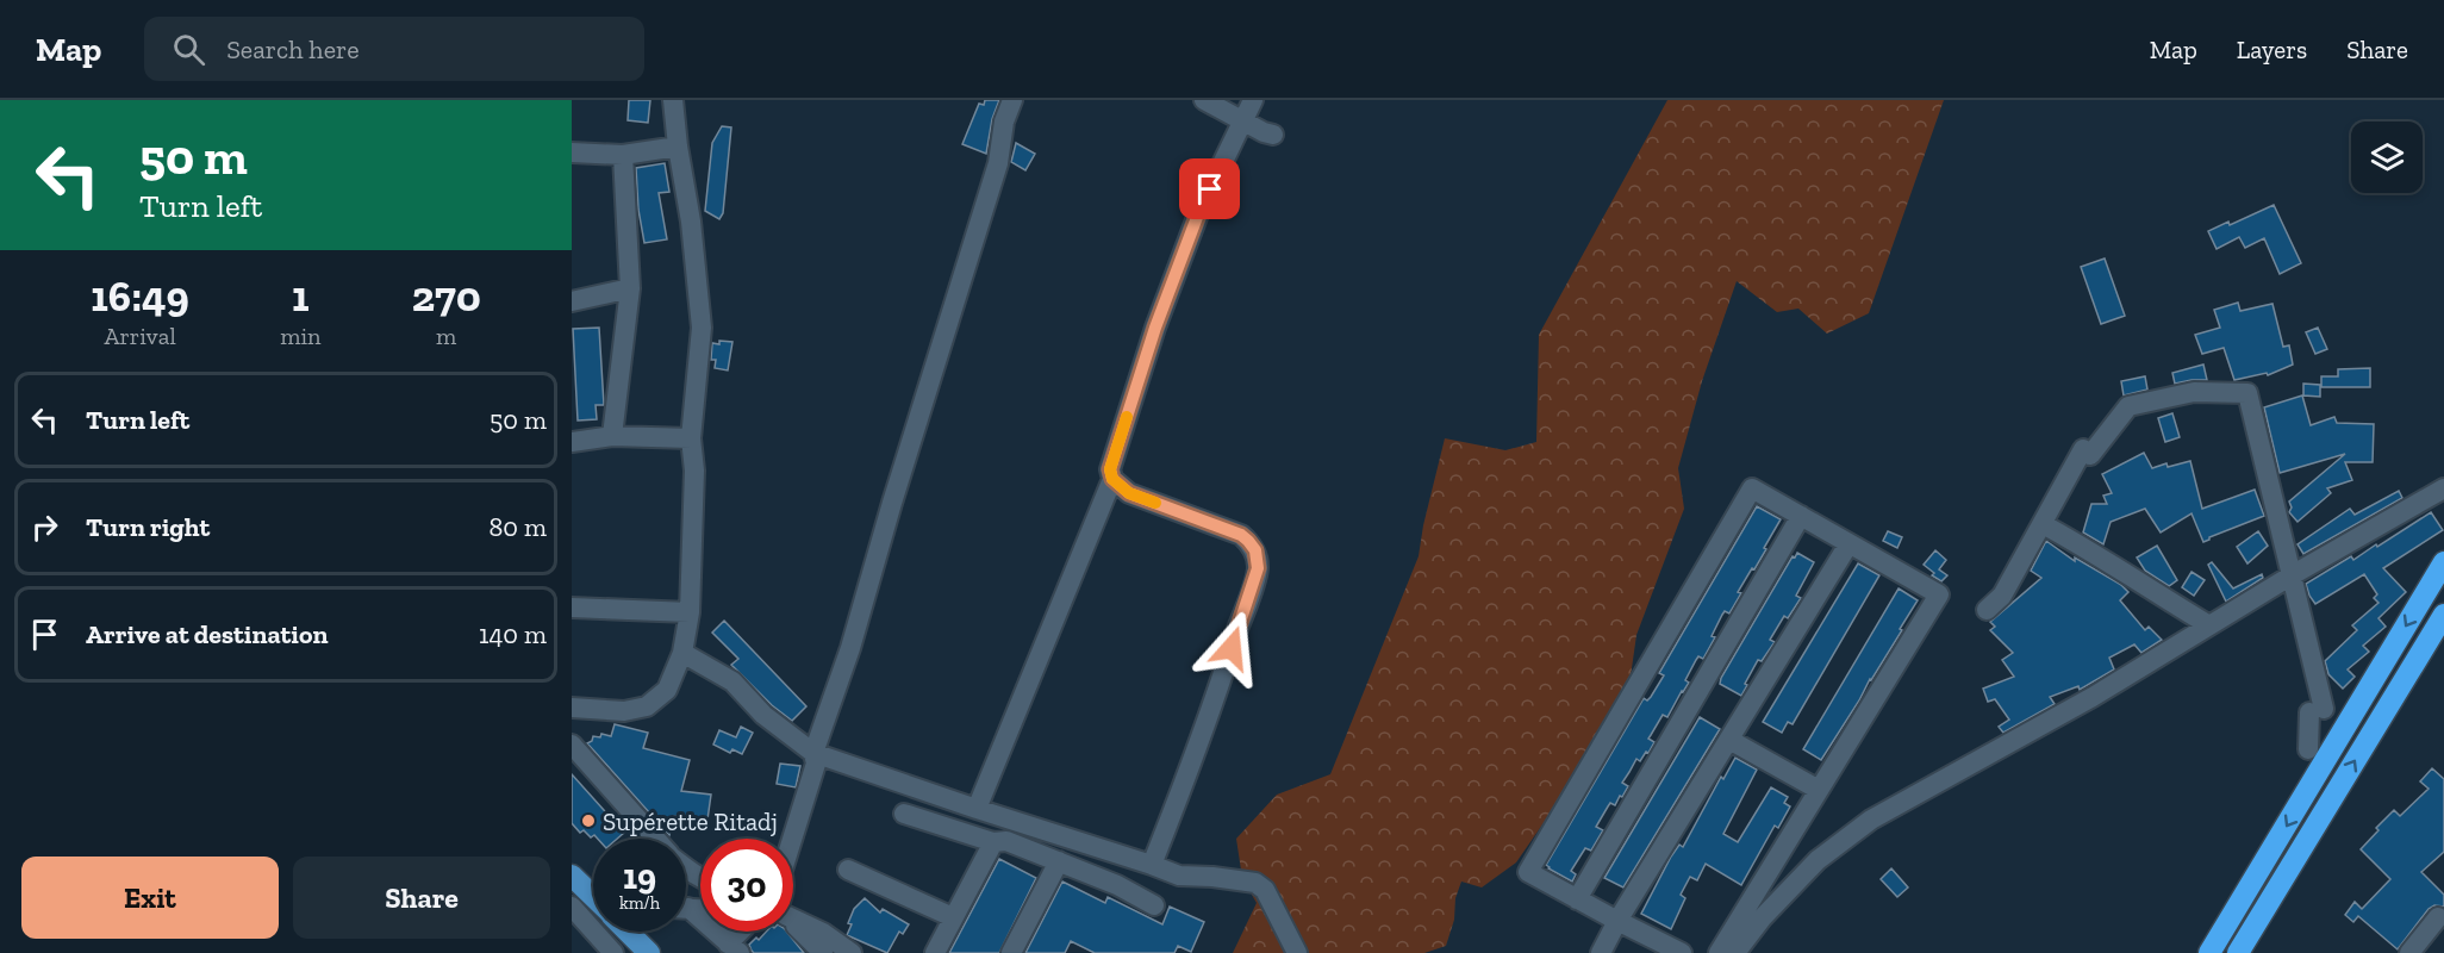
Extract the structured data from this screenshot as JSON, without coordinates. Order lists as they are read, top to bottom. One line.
{"places":["Supérette Ritadj"],"page":{"header":"Map","search":"Search here","nav":["Map","Layers","Share"],"turn":["50 m","Turn left"],"eta":["16:49","Arrival","1","min","270","m"],"list":[{"name":"Turn left","value":"50 m"},{"name":"Turn right","value":"80 m"},{"name":"Arrive at destination","value":"140 m"}],"speed":"19 km/h","limit":"30","buttons":["Exit","Share"]}}
